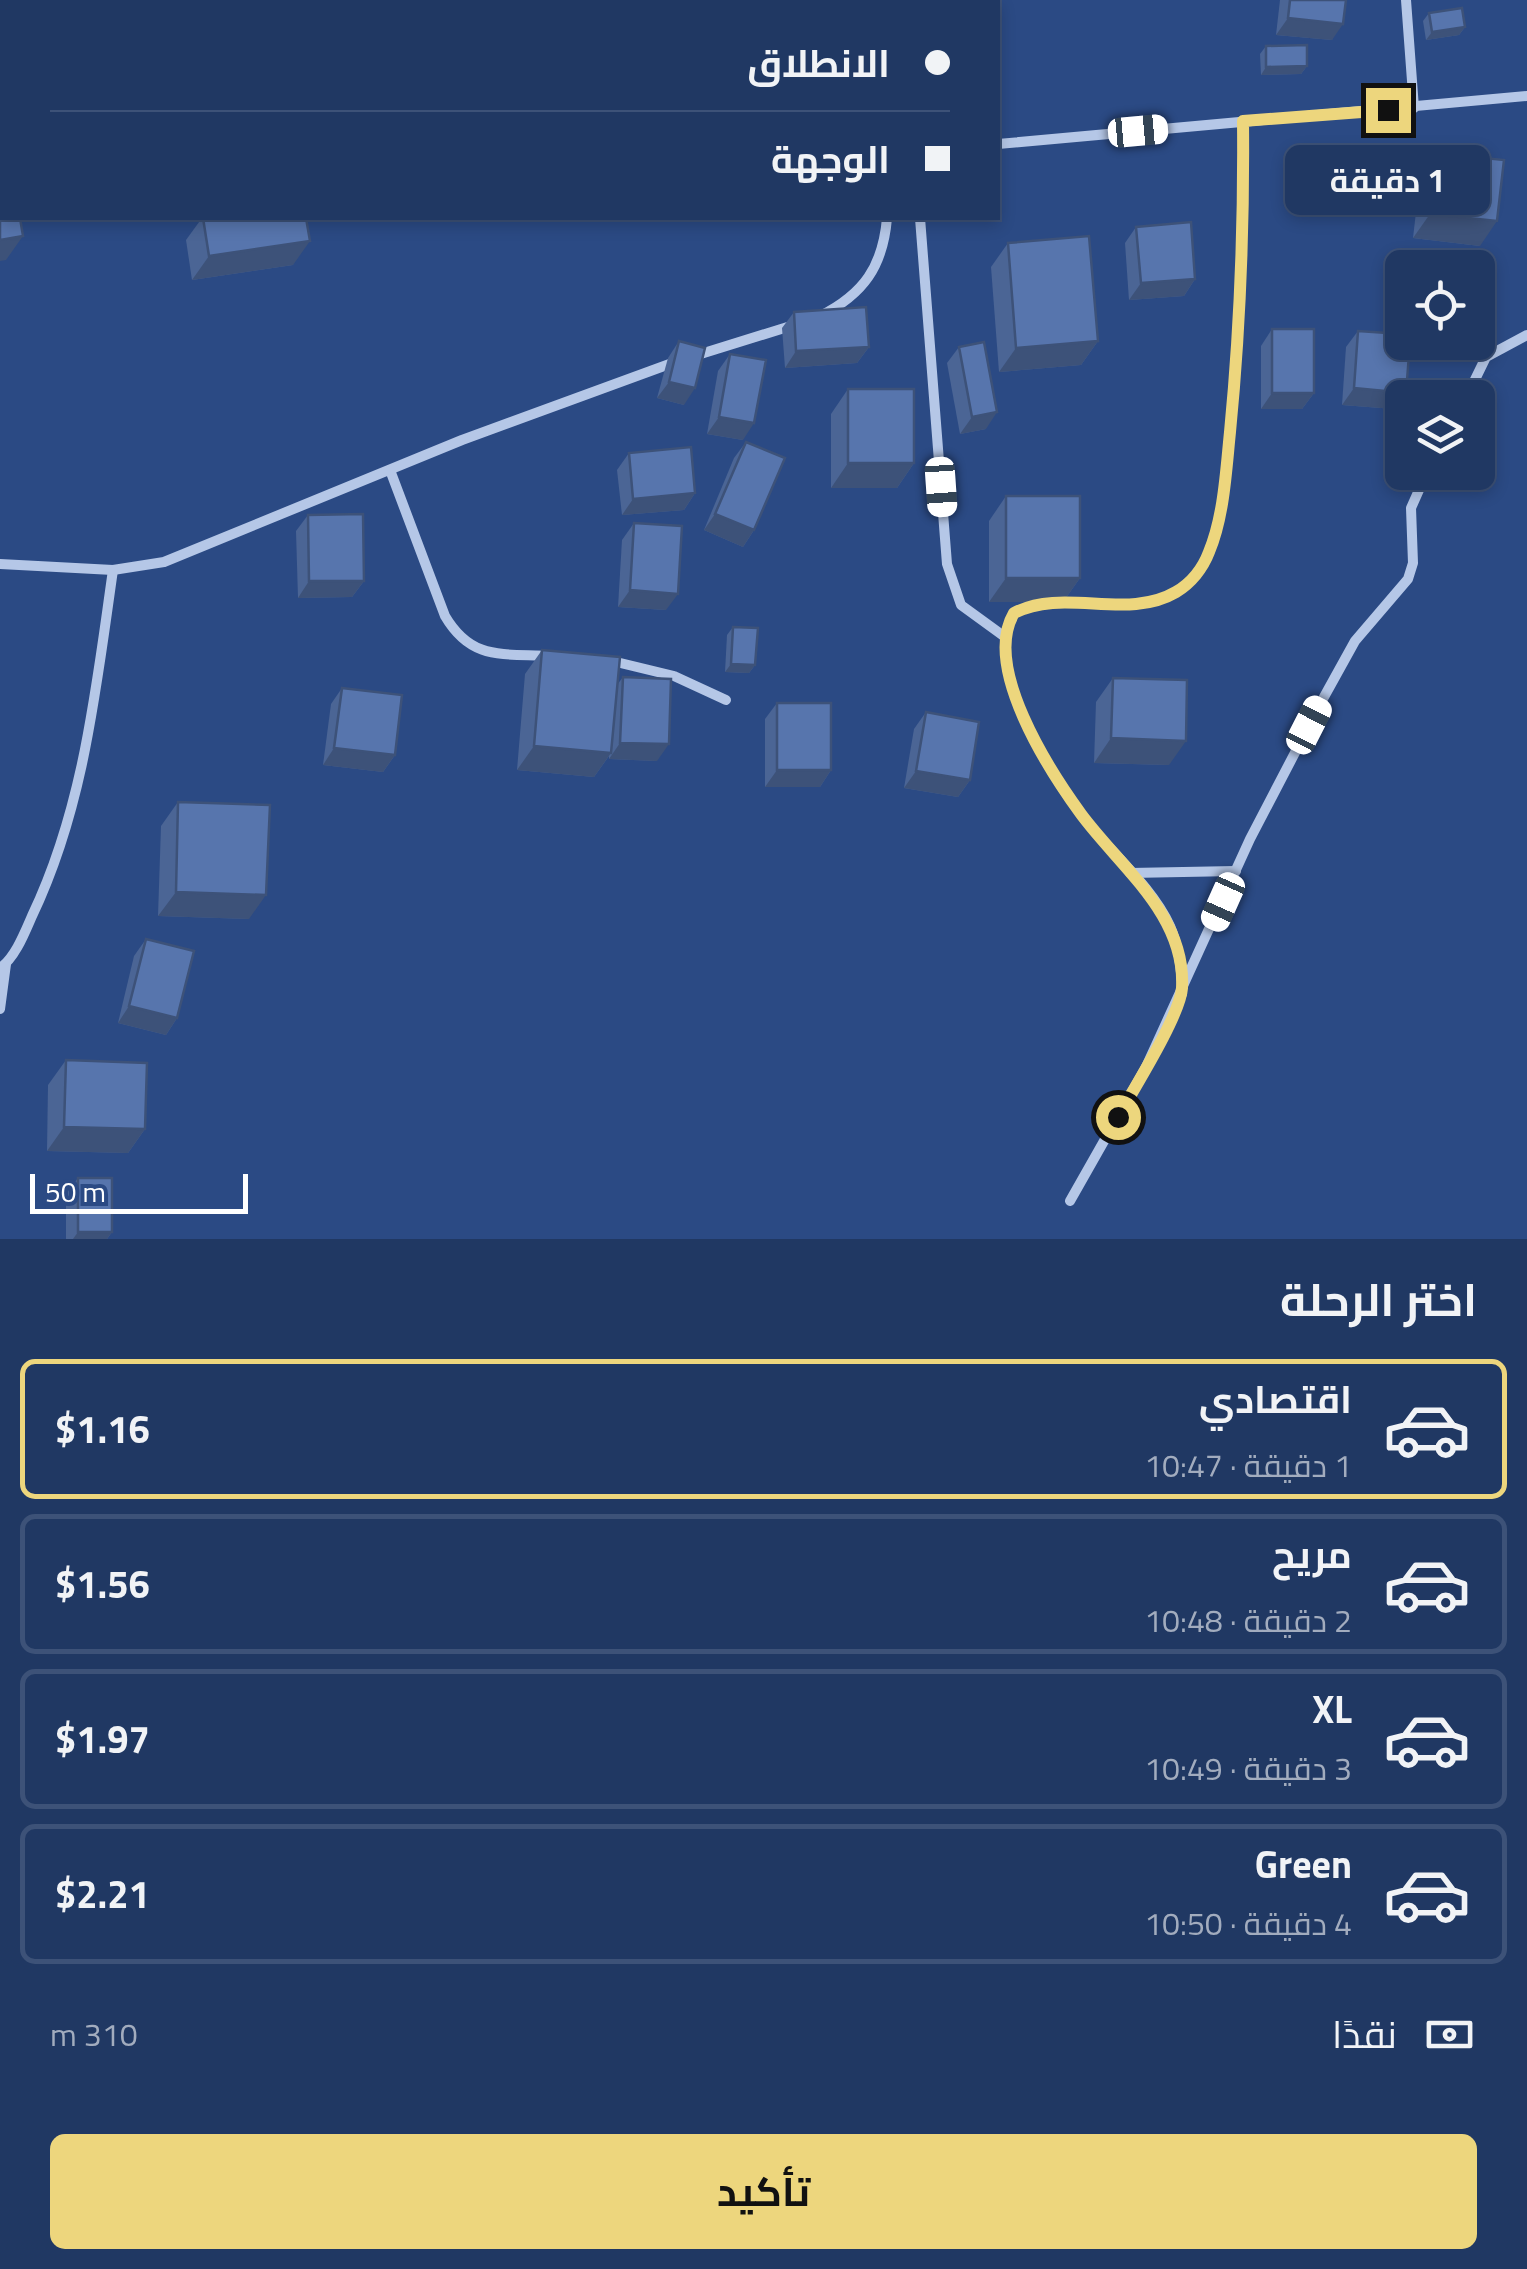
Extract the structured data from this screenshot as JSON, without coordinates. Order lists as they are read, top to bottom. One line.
{"scale_bar":"50 m","page":{"banner":["الانطلاق","الوجهة"],"bubble":"1 دقيقة","scale":"50 m","heading":"اختر الرحلة","list":[{"name":"اقتصادي","note":"1 دقيقة · 10:47","value":"$1.16"},{"name":"مريح","note":"2 دقيقة · 10:48","value":"$1.56"},{"name":"XL","note":"3 دقيقة · 10:49","value":"$1.97"},{"name":"Green","note":"4 دقيقة · 10:50","value":"$2.21"}],"pay":["نقدًا","310 m"],"buttons":"تأكيد"}}
